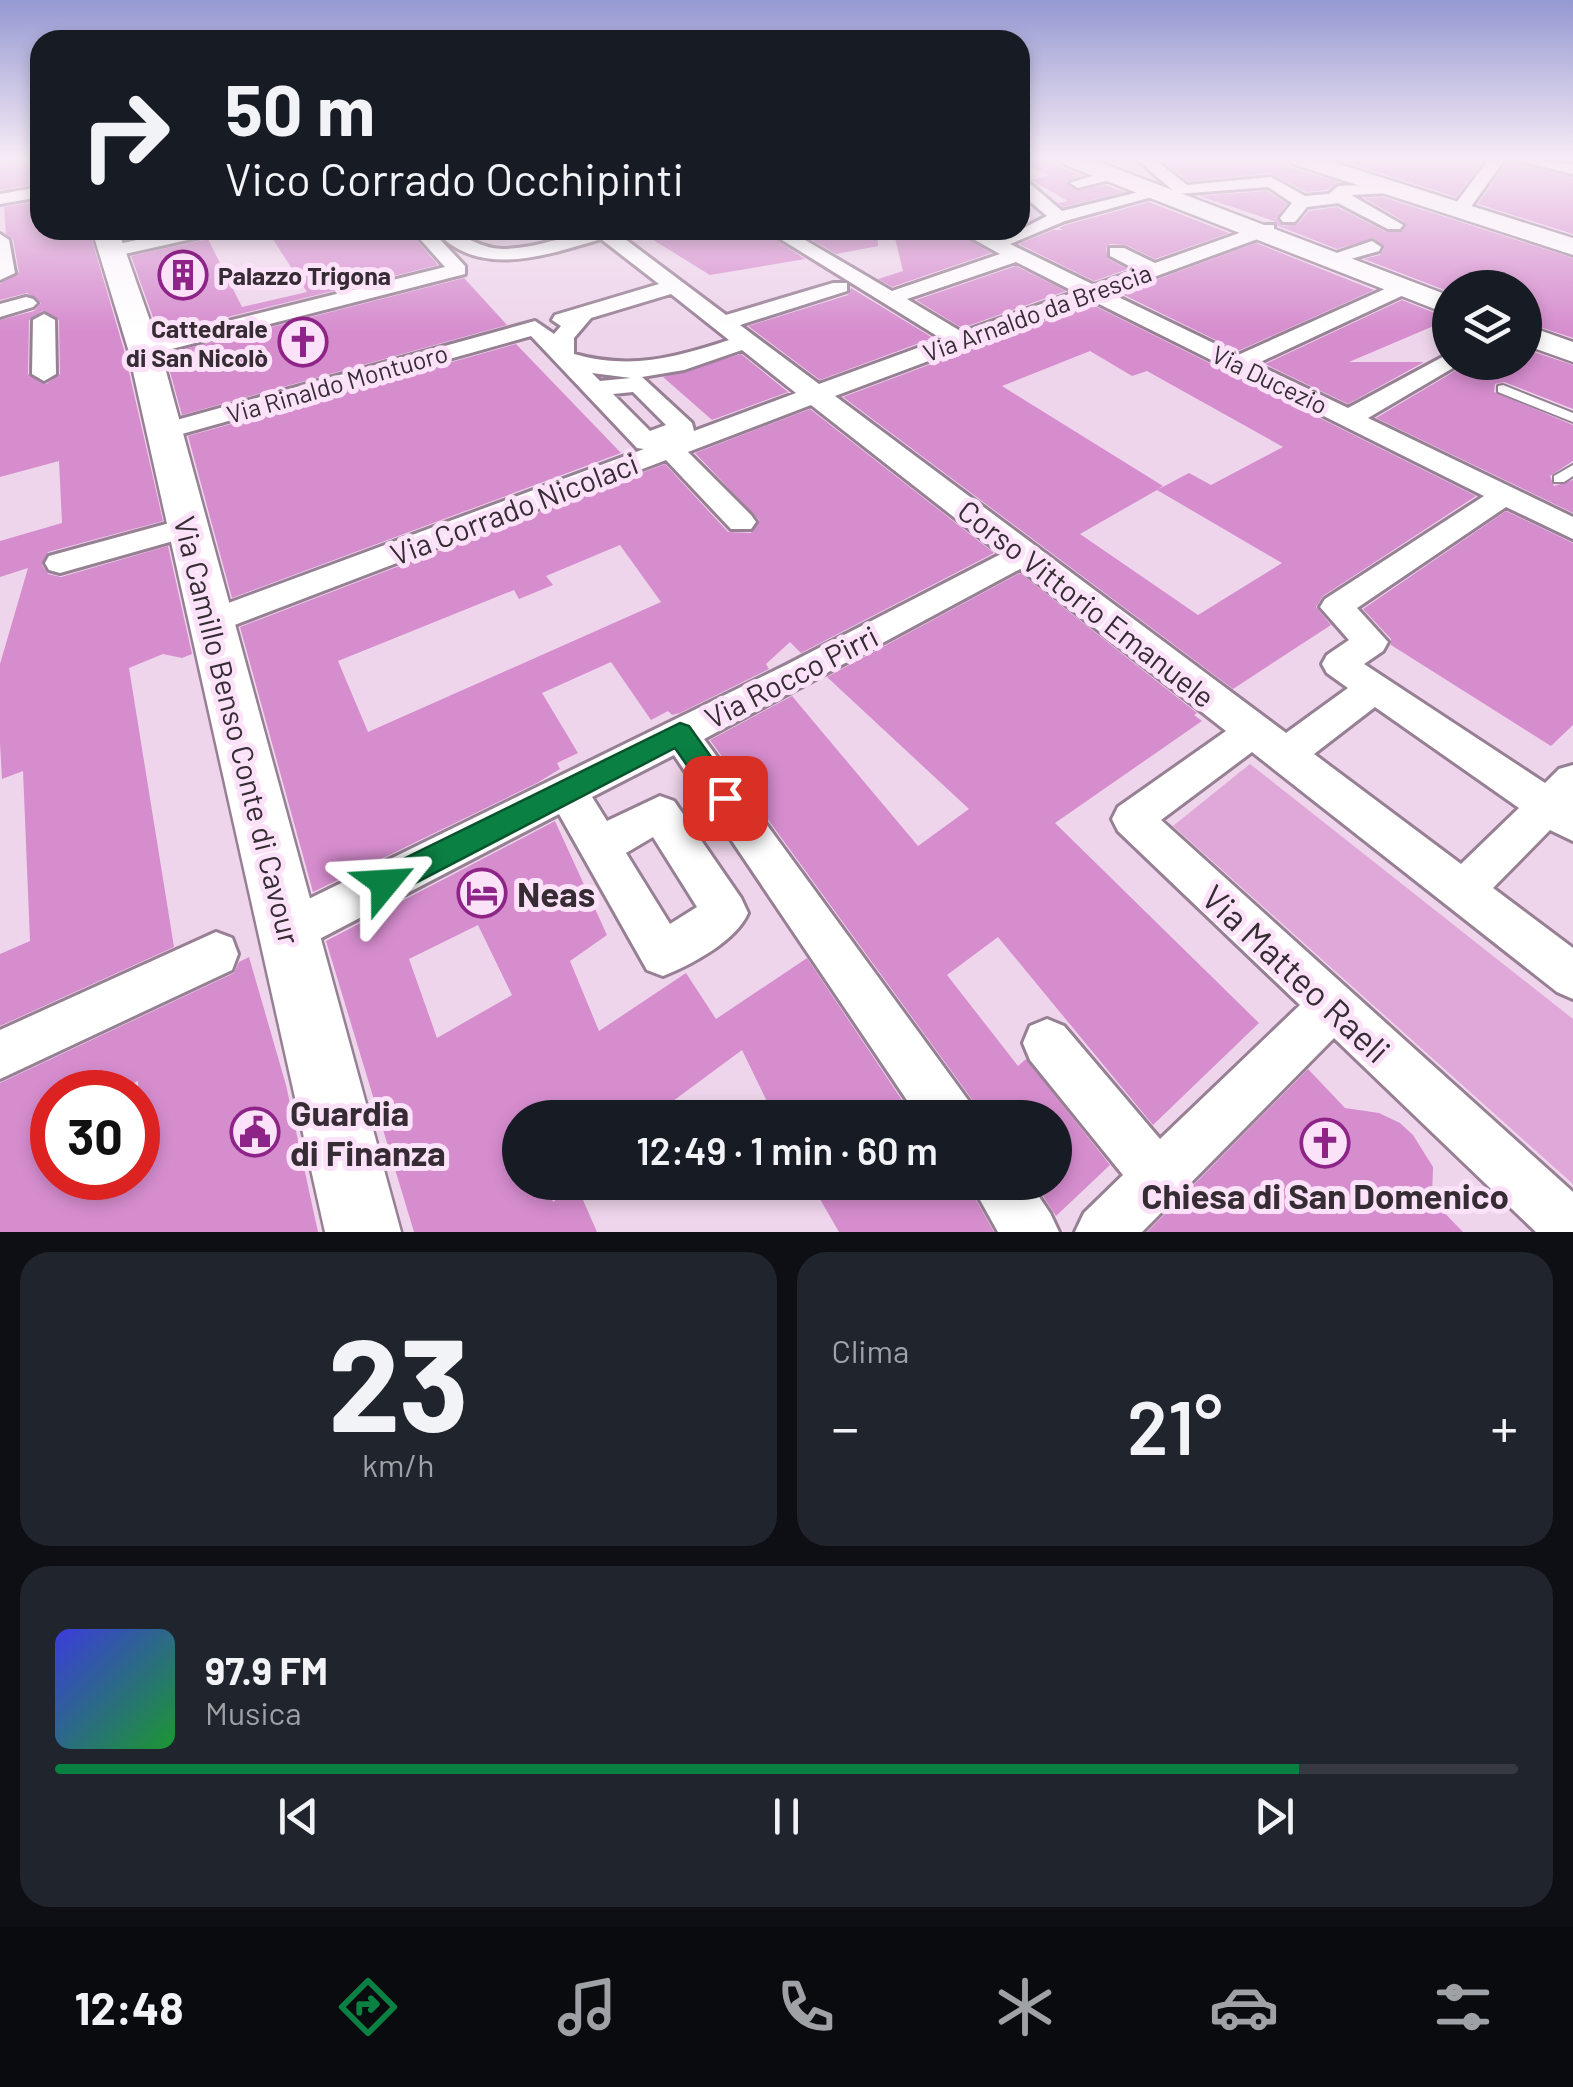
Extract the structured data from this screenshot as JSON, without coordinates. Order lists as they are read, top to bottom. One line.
{"streets":{"street":["Via Arnaldo da Brescia","Via Ducezio","Via Rinaldo Montuoro","Via Corrado Nicolaci","Corso Vittorio Emanuele","Via Rocco Pirri","Via Camillo Benso Conte di Cavour","Via Matteo Raeli"]},"crossings":[["Via Arnaldo da Brescia","Via Ducezio"],["Via Arnaldo da Brescia","Via Corrado Nicolaci"],["Via Arnaldo da Brescia","Corso Vittorio Emanuele"],["Via Rinaldo Montuoro","Corso Vittorio Emanuele"],["Via Rinaldo Montuoro","Via Camillo Benso Conte di Cavour"],["Via Corrado Nicolaci","Corso Vittorio Emanuele"],["Via Corrado Nicolaci","Via Camillo Benso Conte di Cavour"],["Corso Vittorio Emanuele","Via Rocco Pirri"],["Corso Vittorio Emanuele","Via Matteo Raeli"],["Via Rocco Pirri","Via Camillo Benso Conte di Cavour"]],"places":{"building":["Palazzo Trigona"],"church":["Cattedrale di San Nicolò","Chiesa di San Domenico"],"hotel":["Neas"],"public building":["Guardia di Finanza"]},"page":{"turn":["50 m","Vico Corrado Occhipinti"],"limit":"30","trip":"12:49 · 1 min · 60 m","tile":[["23","km/h"],"Clima"],"heat":["−","21°","+"],"song":["97.9 FM","Musica"],"tabs":"12:48"}}
